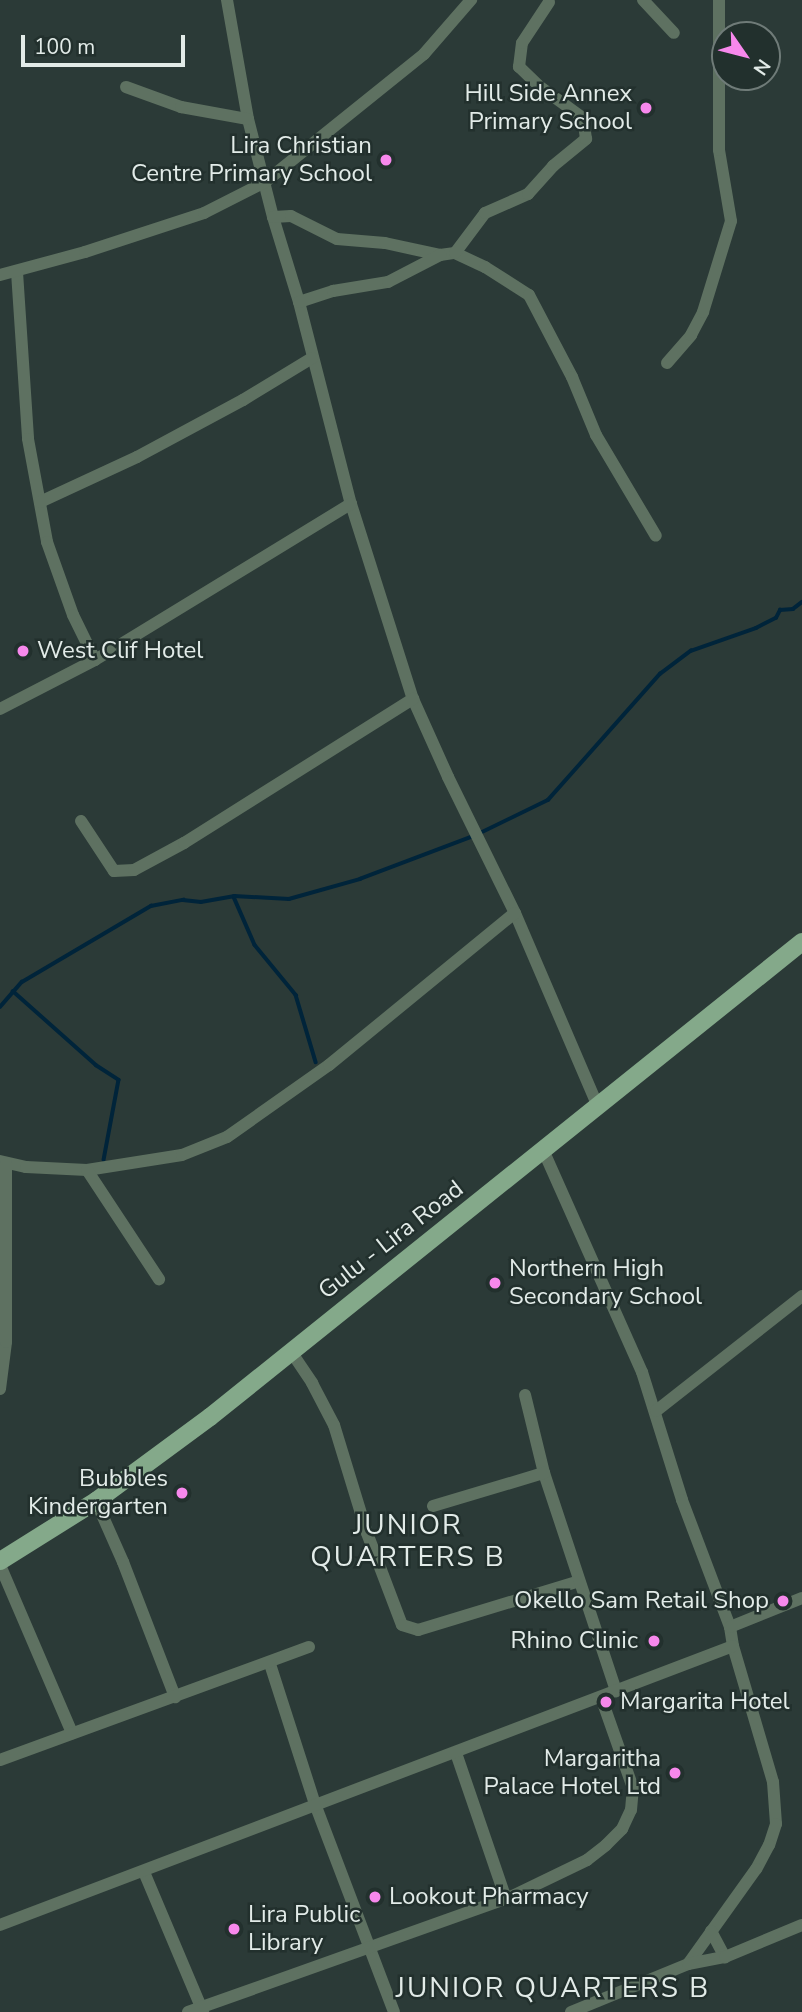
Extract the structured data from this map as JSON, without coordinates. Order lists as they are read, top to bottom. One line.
{"streets":{"main road":["Gulu - Lira Road"]},"districts":["JUNIOR QUARTERS B","JUNIOR QUARTERS B"],"places":["Hill Side Annex Primary School","Lira Christian Centre Primary School","West Clif Hotel","Northern High Secondary School","Bubbles Kindergarten","Okello Sam Retail Shop","Rhino Clinic","Margarita Hotel","Margaritha Palace Hotel Ltd","Lookout Pharmacy","Lira Public Library"],"scale_bar":"100 m","north":"bottom right"}
